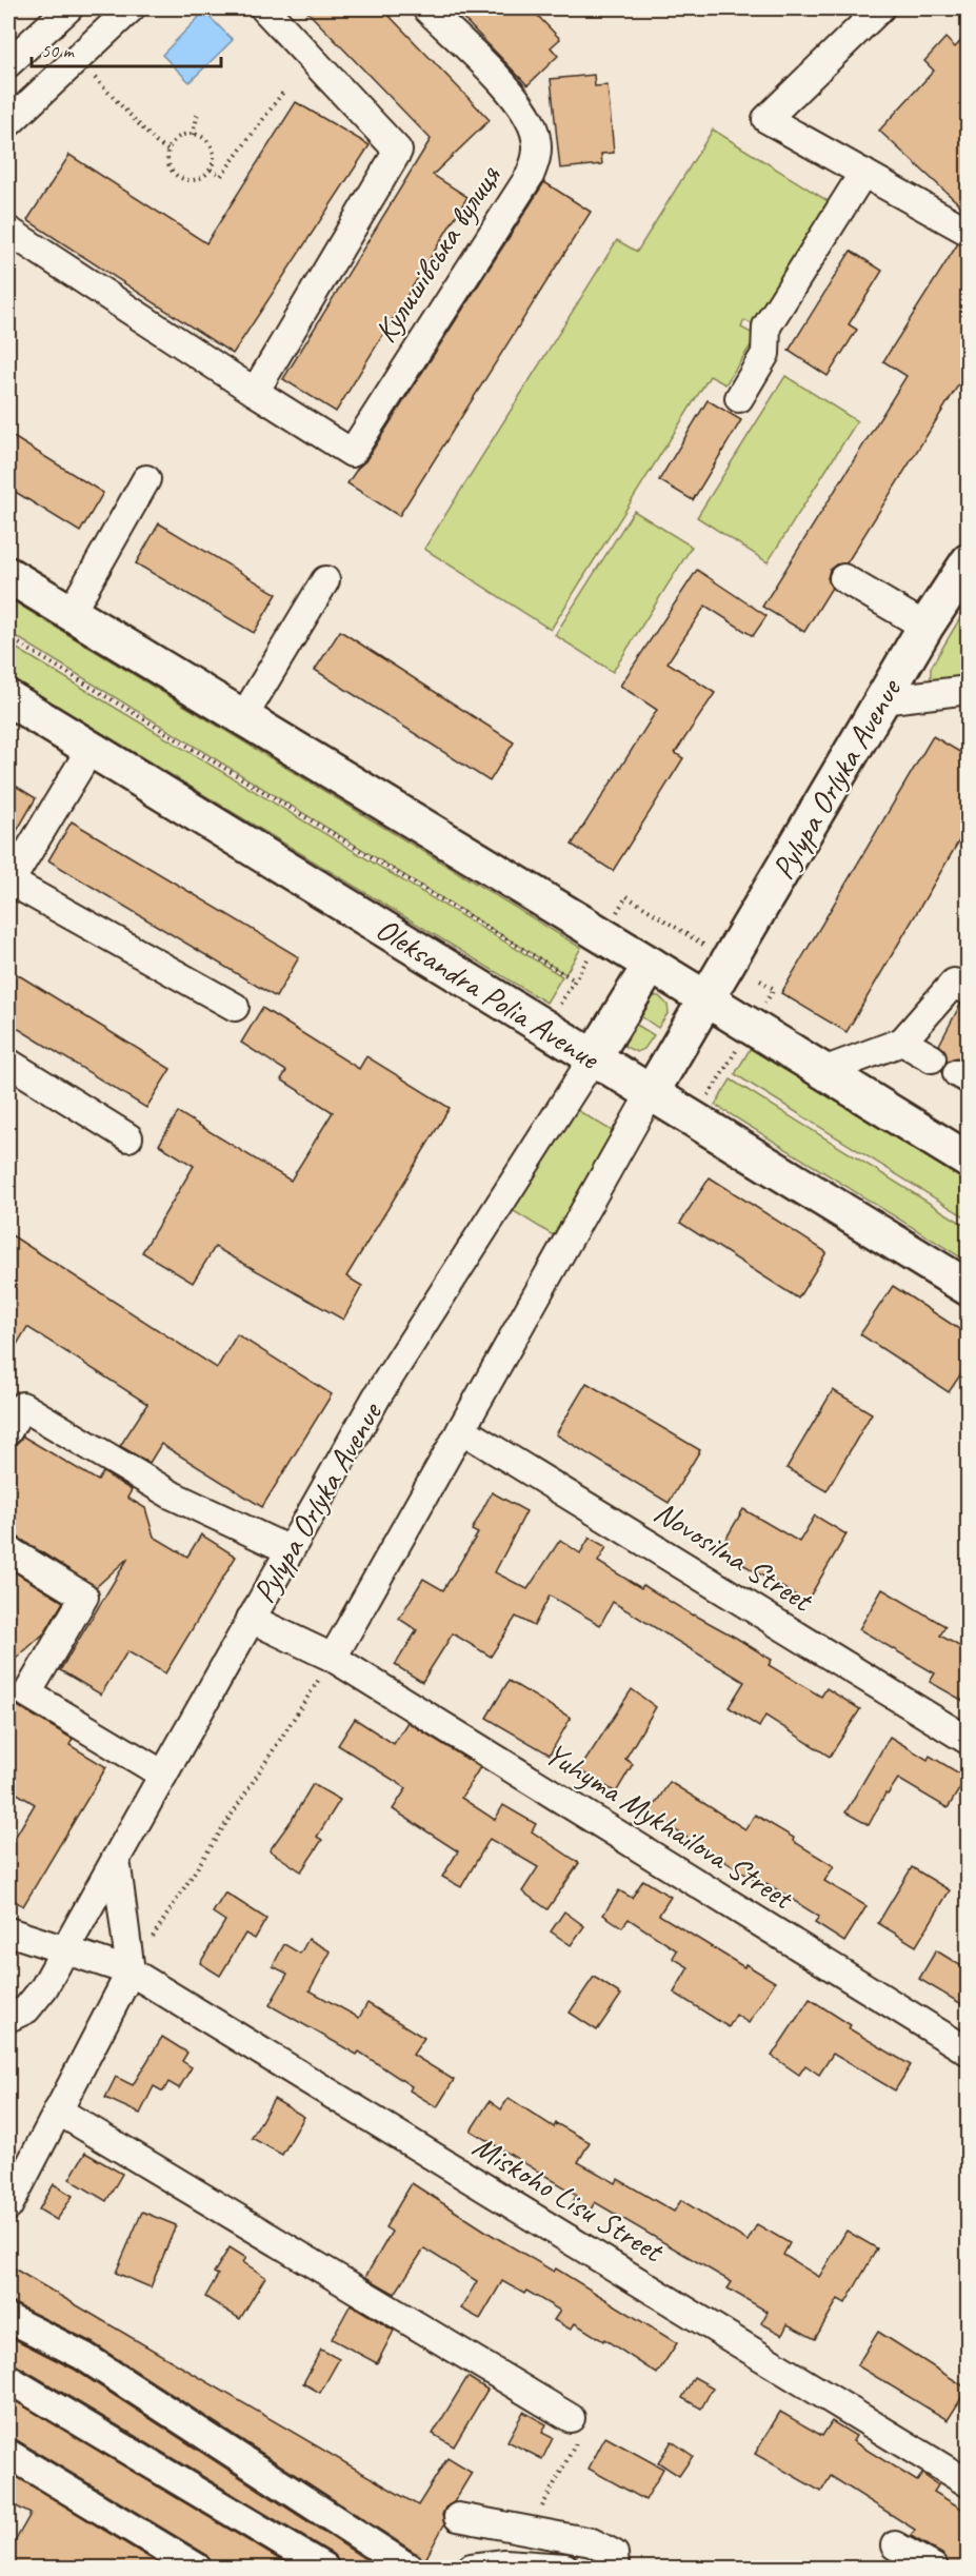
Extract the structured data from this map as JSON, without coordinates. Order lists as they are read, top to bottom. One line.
{"streets":{"main road":["Pylypa Orlyka Avenue","Oleksandra Polia Avenue"],"street":["Кулишівська вулиця","Novosilna Street","Yuhyma Mykhailova Street","Miskoho Lisu Street"]},"crossings":[["Pylypa Orlyka Avenue","Oleksandra Polia Avenue"],["Pylypa Orlyka Avenue","Yuhyma Mykhailova Street"],["Pylypa Orlyka Avenue","Miskoho Lisu Street"]],"scale_bar":"50 m"}
